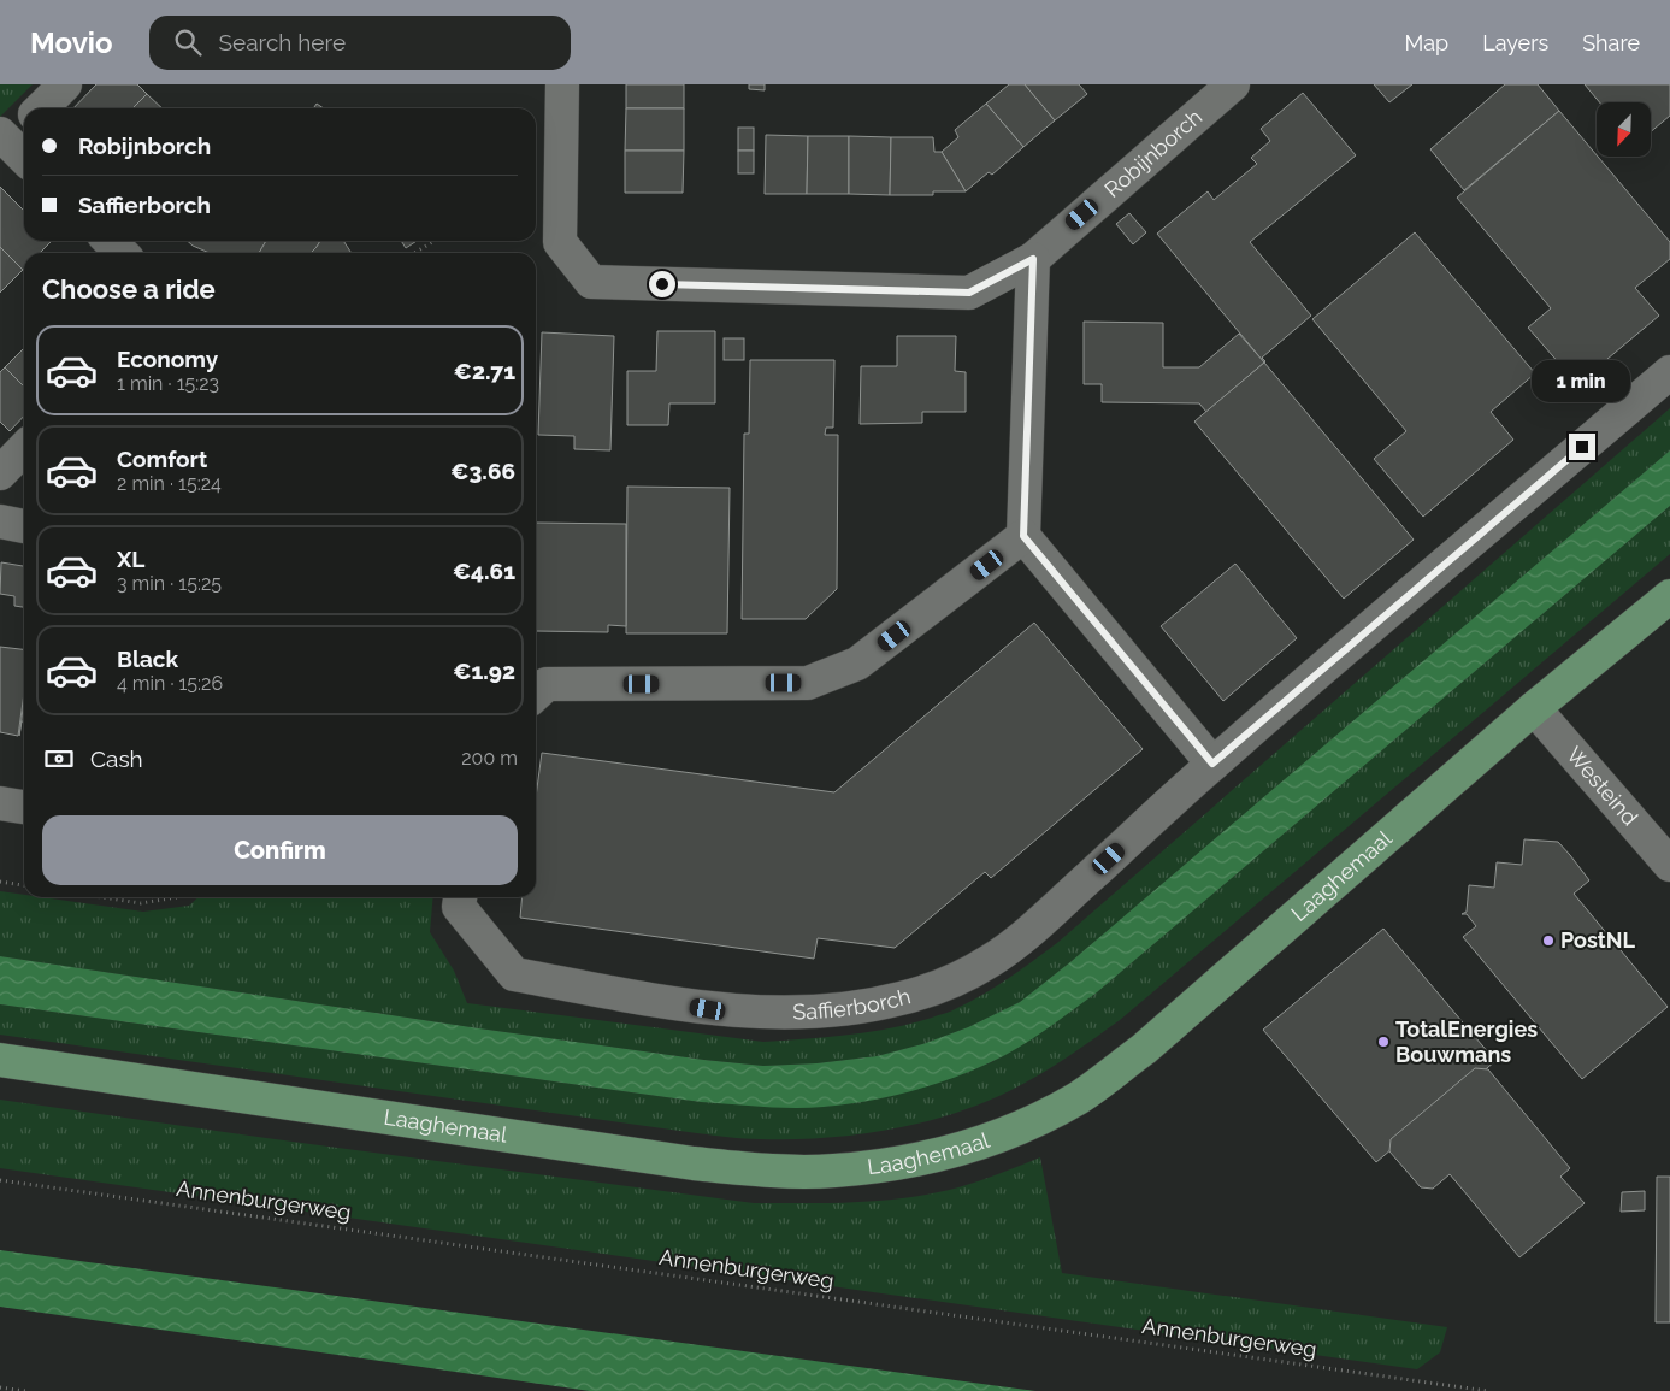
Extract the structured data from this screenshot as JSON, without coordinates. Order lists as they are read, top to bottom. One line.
{"streets":{"main road":["Laaghemaal"],"street":["Robijnborch","Westeind","Saffierborch"],"path":["Annenburgerweg"]},"crossings":[["Westeind","Laaghemaal"]],"places":["PostNL","TotalEnergies Bouwmans"],"north":"bottom left","page":{"header":"Movio","search":"Search here","nav":["Map","Layers","Share"],"banner":["Robijnborch","Saffierborch"],"heading":"Choose a ride","list":[{"name":"Economy","note":"1 min · 15:23","value":"€2.71"},{"name":"Comfort","note":"2 min · 15:24","value":"€3.66"},{"name":"XL","note":"3 min · 15:25","value":"€4.61"},{"name":"Black","note":"4 min · 15:26","value":"€1.92"}],"bubble":"1 min","pay":["Cash","200 m"],"buttons":"Confirm"}}
